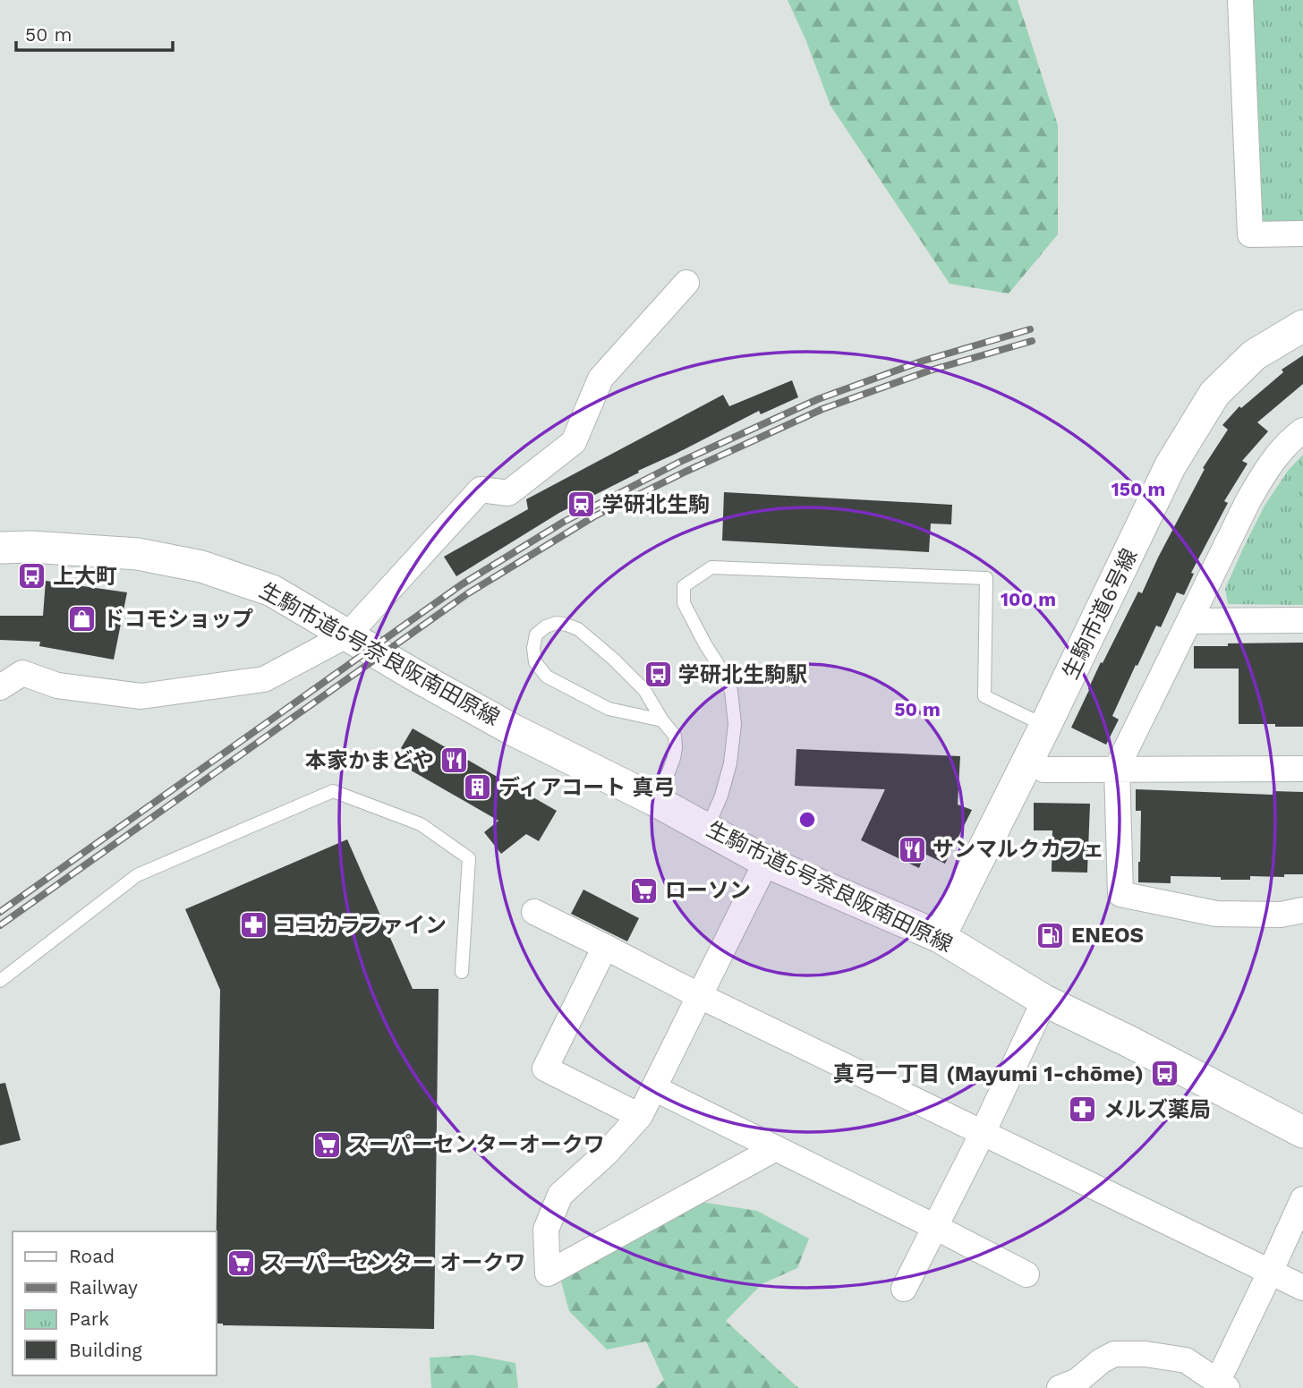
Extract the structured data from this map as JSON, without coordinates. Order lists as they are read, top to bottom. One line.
{"streets":{"street":["生駒市道6号線","生駒市道5号奈良阪南田原線"]},"crossings":[["生駒市道6号線","生駒市道5号奈良阪南田原線"]],"places":{"station":["学研北生駒"],"bus stop":["上大町","学研北生駒駅","真弓一丁目 (Mayumi 1-chōme)"],"shop":["ドコモショップ"],"restaurant":["本家かまどや","サンマルクカフェ"],"building":["ディアコート 真弓"],"supermarket":["ローソン","スーパーセンターオークワ","スーパーセンター オークワ"],"pharmacy":["ココカラファイン","メルズ薬局"],"fuel station":["ENEOS"]},"legend":["Road","Railway","Park","Building"],"scale_bar":"50 m","rings":["150 m","100 m","50 m"]}
